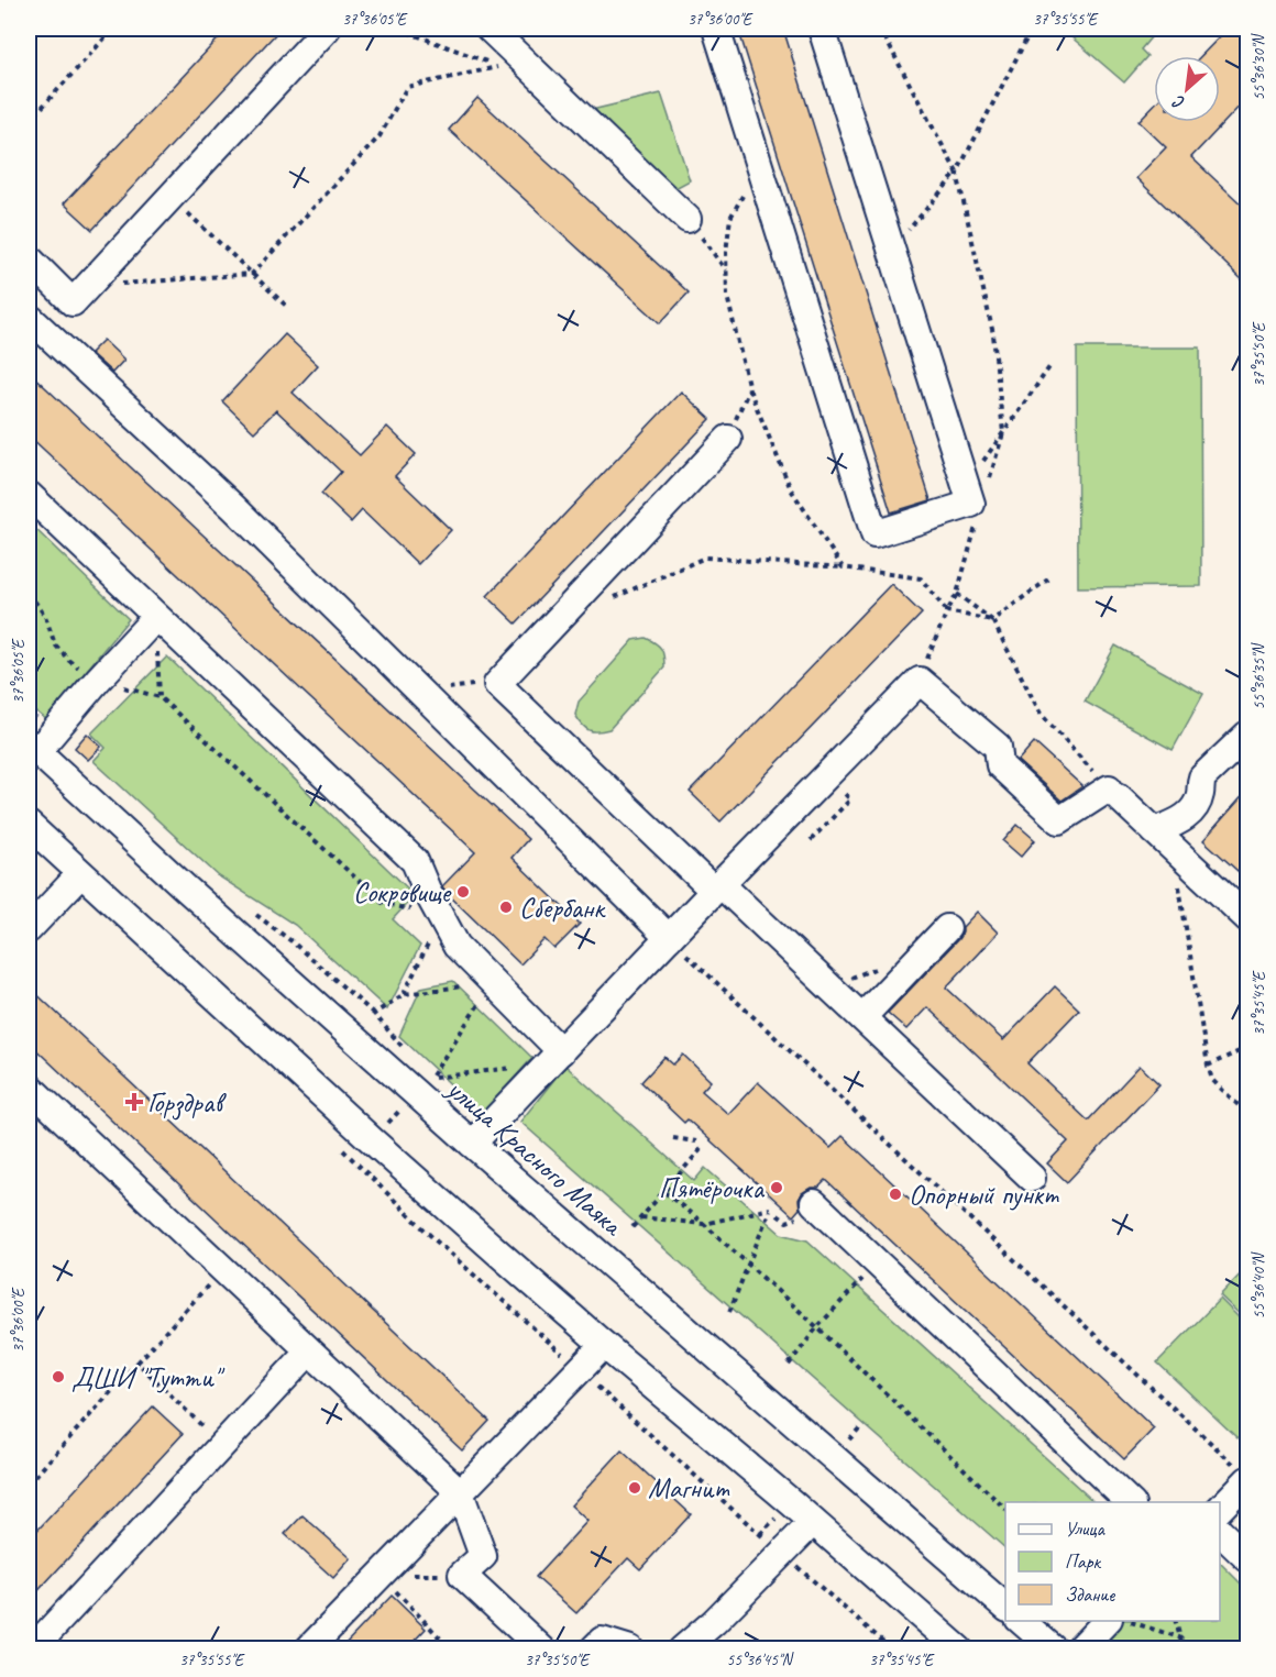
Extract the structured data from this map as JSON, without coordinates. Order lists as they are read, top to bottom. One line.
{"streets":{"street":["улица Красного Маяка"]},"places":{"other":["Сокровище","Сбербанк","Пятёрочка","Опорный пункт","ДШИ \"Тутти\"","Магнит"],"health":["Горздрав"]},"legend":["Улица","Парк","Здание"],"north":"bottom left","coordinates":["37°36'05\"E","37°36'00\"E","37°35'55\"E","55°36'30\"N","37°35'50\"E","55°36'35\"N","37°35'45\"E","55°36'40\"N","55°36'45\"N"]}
